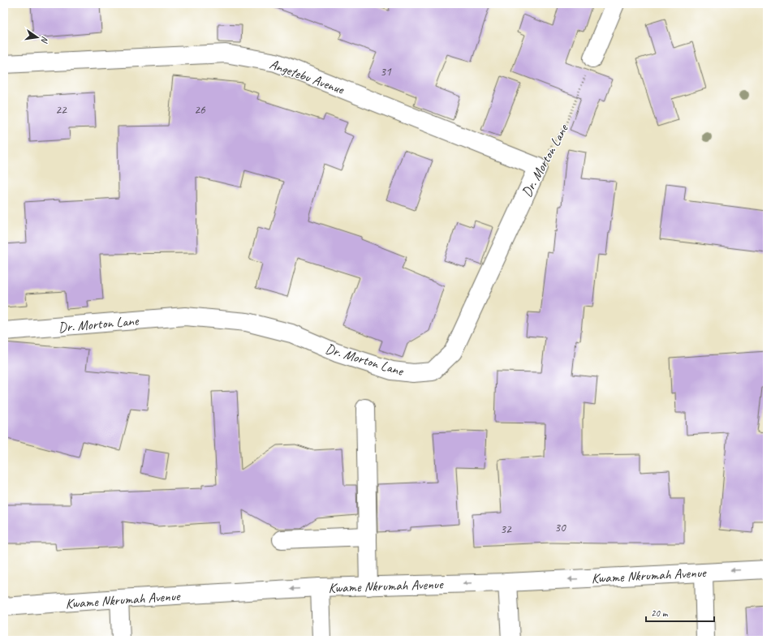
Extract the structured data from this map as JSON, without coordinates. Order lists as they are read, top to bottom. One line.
{"streets":{"street":["Angetebu Avenue","Dr. Morton Lane","Kwame Nkrumah Avenue"]},"crossings":[["Angetebu Avenue","Dr. Morton Lane"]],"one_way":["Kwame Nkrumah Avenue"],"house_numbers":["31","22","26","30","32"],"scale_bar":"20 m","north":"right"}
